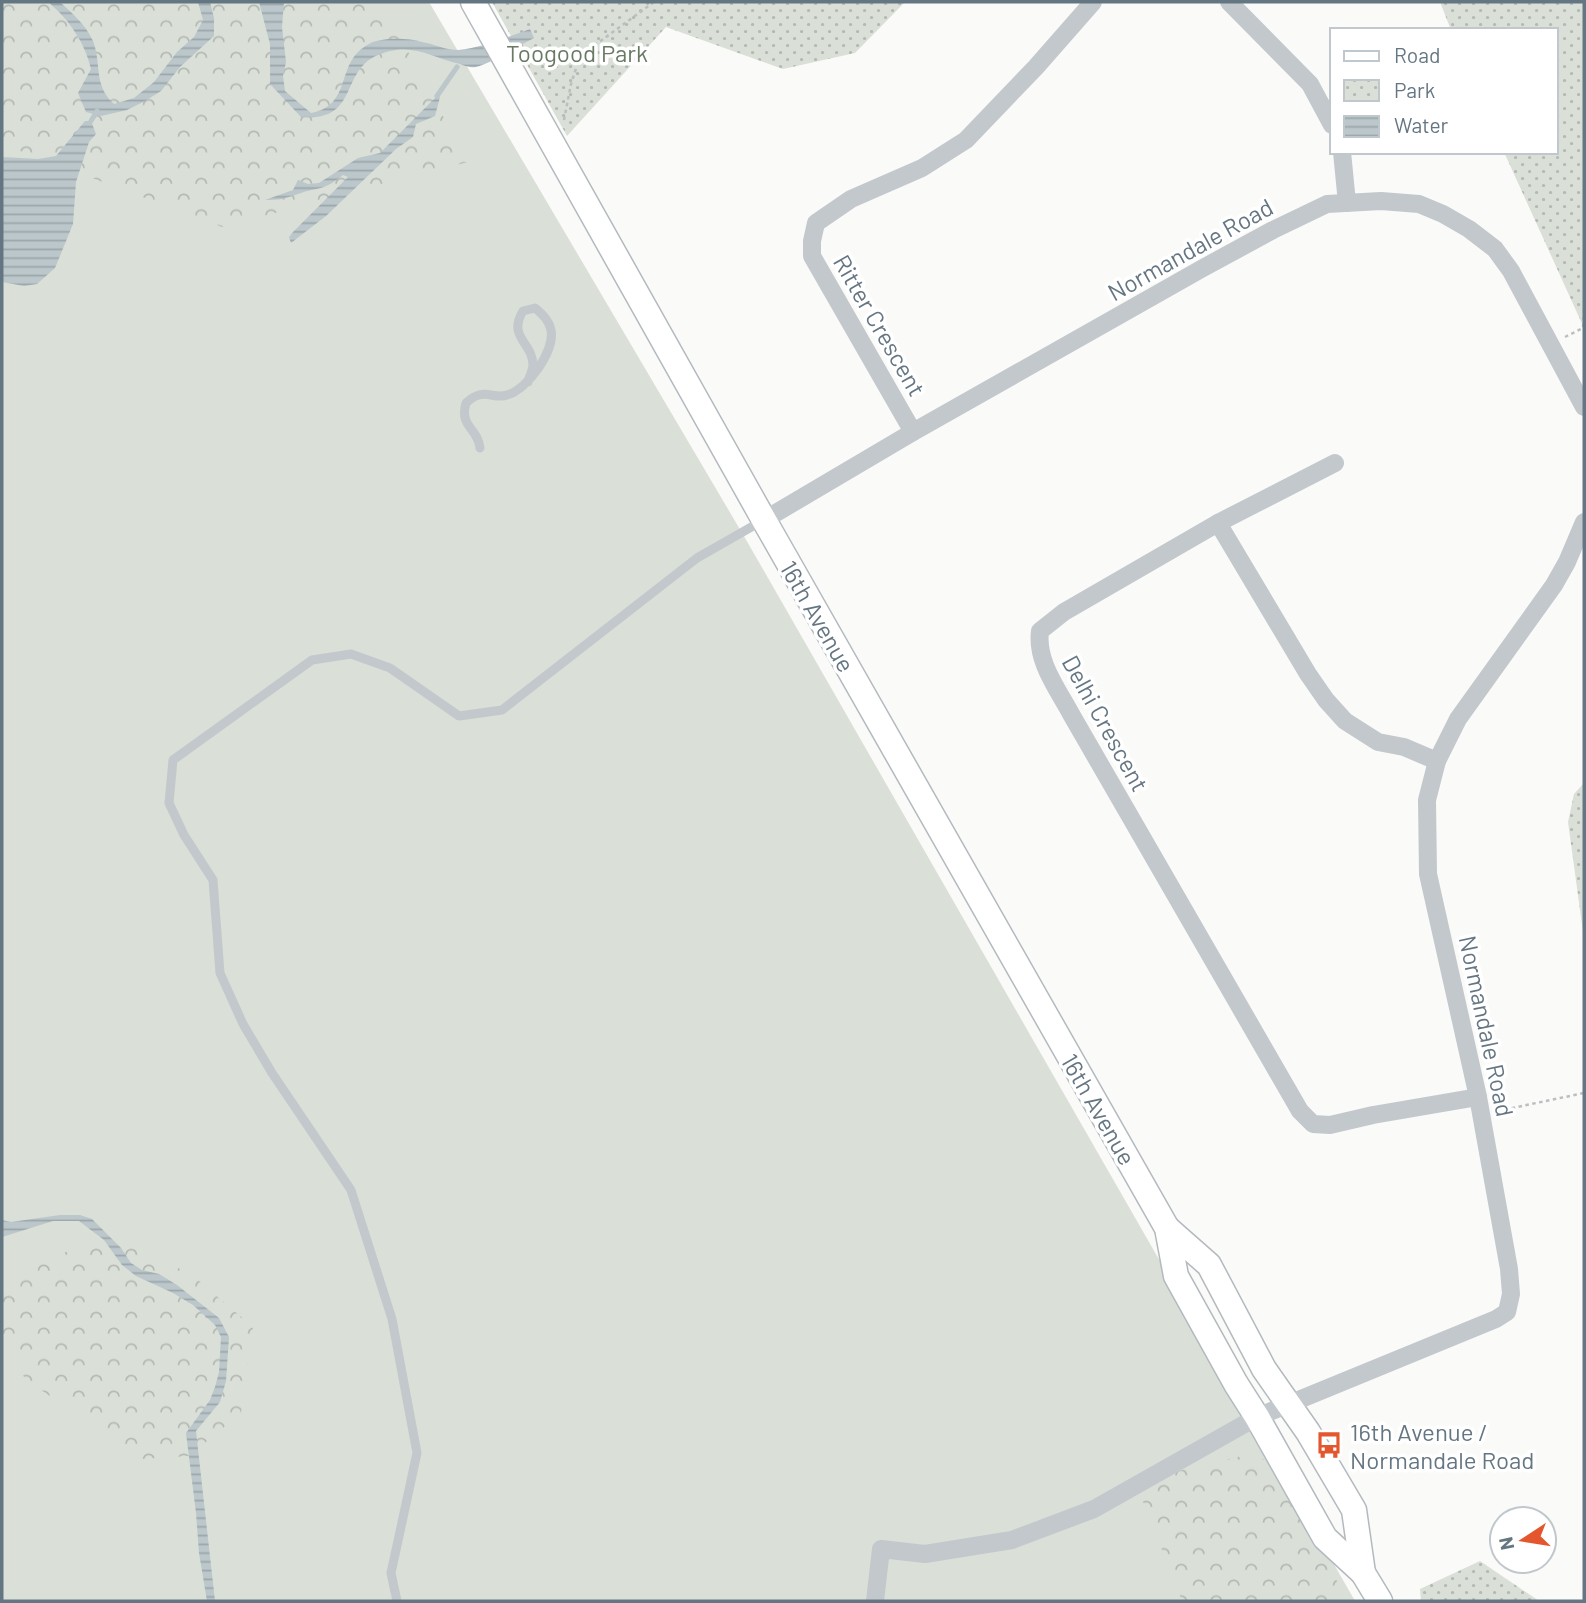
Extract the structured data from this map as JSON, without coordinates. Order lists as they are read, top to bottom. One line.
{"streets":{"main road":["16th Avenue"],"street":["Normandale Road","Ritter Crescent","Delhi Crescent"]},"crossings":[["Normandale Road","Ritter Crescent"],["Normandale Road","16th Avenue"],["Normandale Road","Delhi Crescent"]],"parks":["Toogood Park"],"places":{"bus stop":["16th Avenue / Normandale Road"]},"legend":["Road","Park","Water"],"north":"left"}
